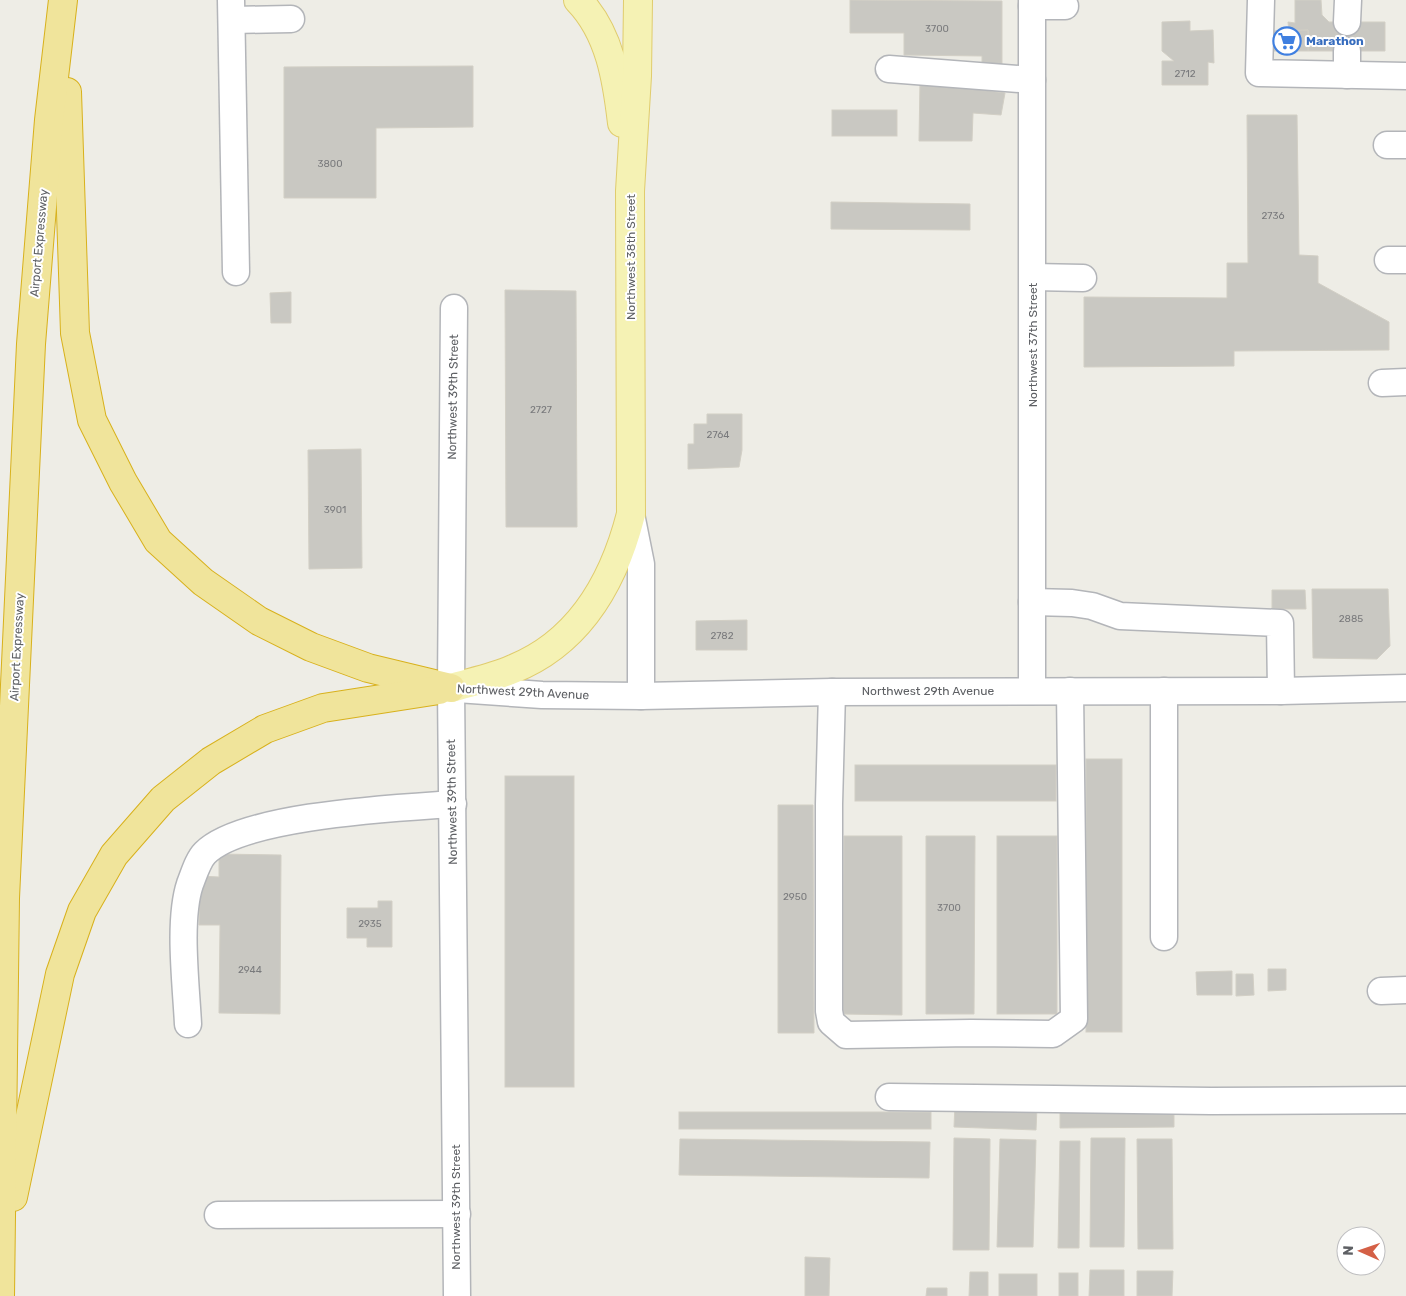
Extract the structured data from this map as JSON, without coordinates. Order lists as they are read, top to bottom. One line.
{"streets":{"highway":["Airport Expressway"],"main road":["Northwest 38th Street"],"street":["Northwest 37th Street","Northwest 39th Street","Northwest 29th Avenue"]},"crossings":[["Northwest 38th Street","Northwest 39th Street"],["Northwest 38th Street","Northwest 29th Avenue"],["Northwest 37th Street","Northwest 29th Avenue"],["Northwest 39th Street","Northwest 29th Avenue"]],"places":{"supermarket":["Marathon"]},"house_numbers":["3700","2712","3800","2736","2727","2764","3901","2885","2782","2950","3700","2935","2944"],"north":"left"}
